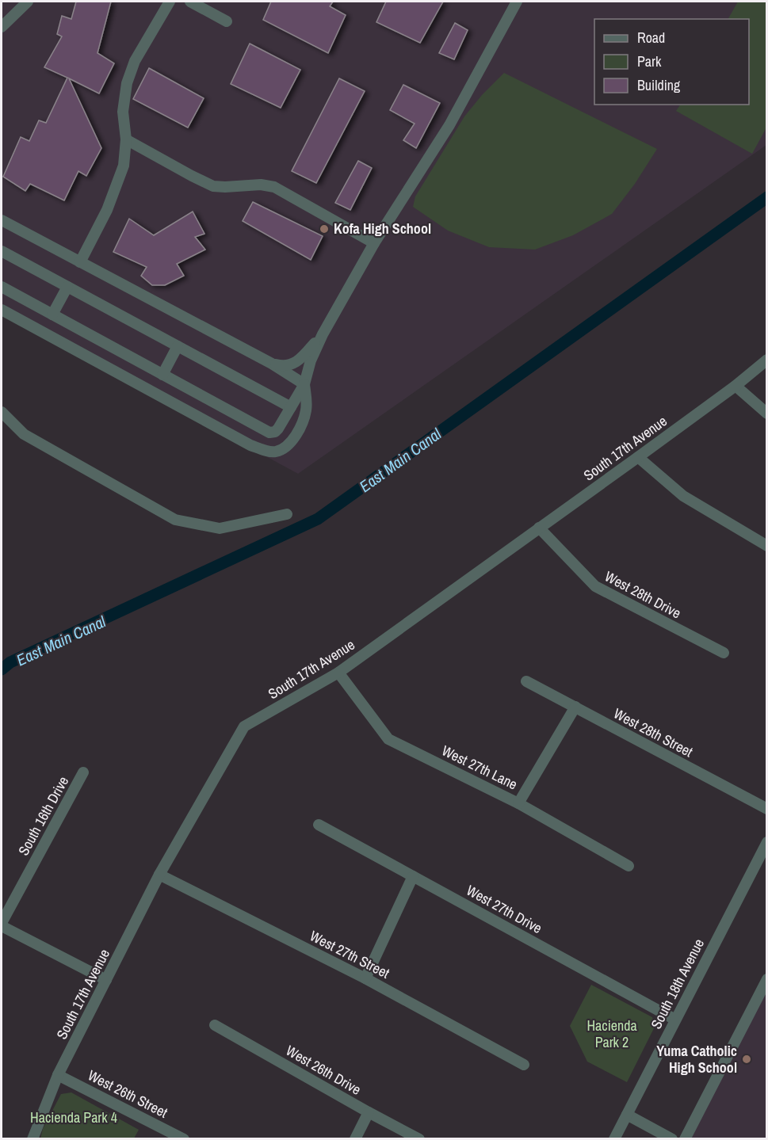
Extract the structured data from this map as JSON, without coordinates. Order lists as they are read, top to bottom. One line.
{"streets":{"street":["South 17th Avenue","West 28th Drive","West 28th Street","West 27th Lane","South 16th Drive","West 27th Drive","West 27th Street","South 18th Avenue","West 26th Drive","West 26th Street"]},"crossings":[["South 17th Avenue","West 28th Drive"],["South 17th Avenue","West 27th Lane"],["South 17th Avenue","West 27th Street"],["South 17th Avenue","West 26th Street"],["West 27th Drive","South 18th Avenue"]],"water":["East Main Canal"],"parks":["Hacienda Park 2","Hacienda Park 4"],"places":["Kofa High School","Yuma Catholic High School"],"legend":["Road","Park","Building"]}
